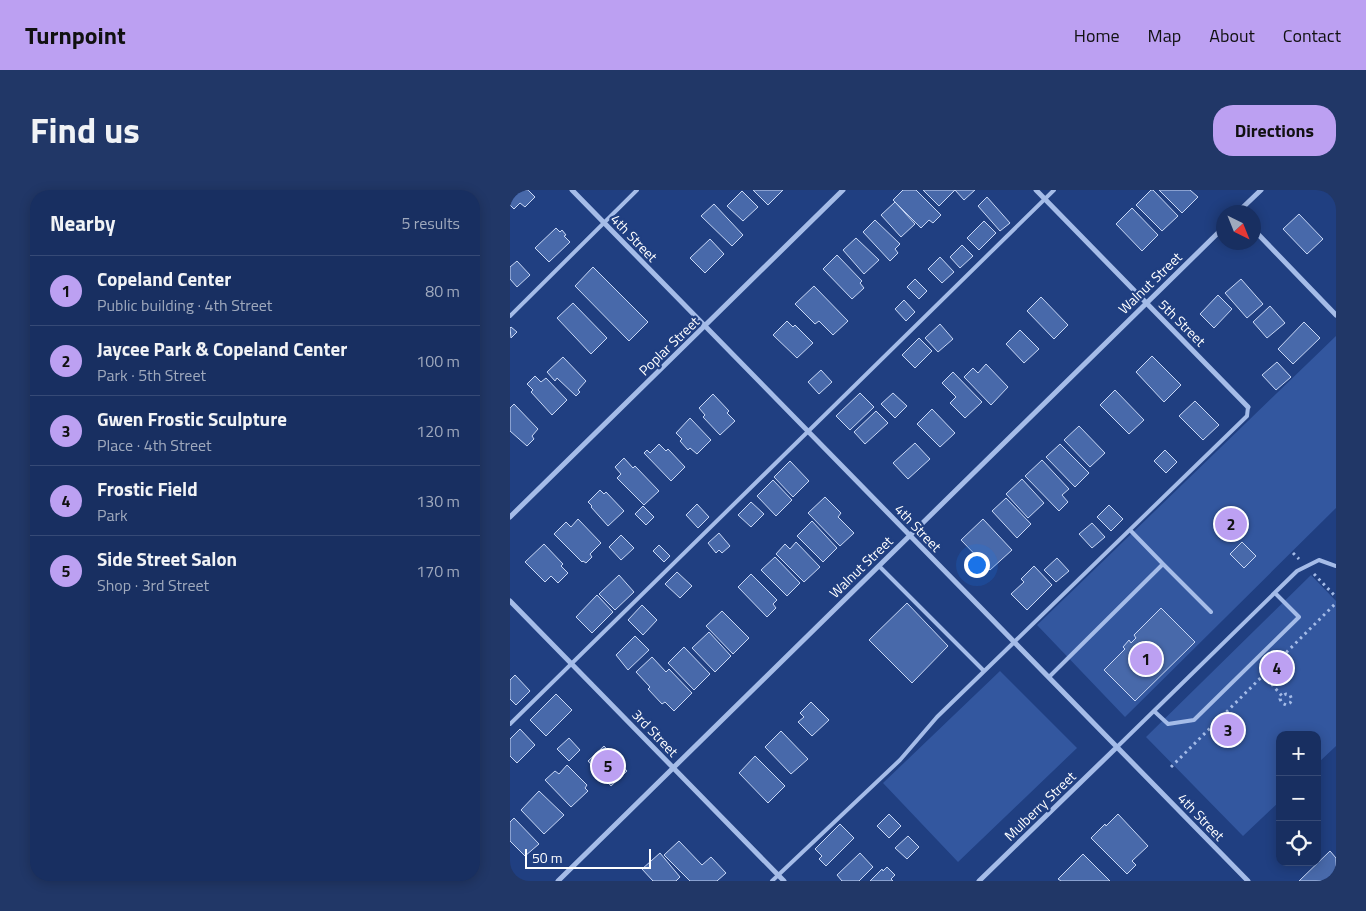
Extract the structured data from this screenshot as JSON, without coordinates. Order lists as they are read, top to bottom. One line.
{"streets":{"street":["4th Street","Walnut Street","5th Street","Poplar Street","3rd Street","Mulberry Street"]},"crossings":[["4th Street","Walnut Street"],["4th Street","Poplar Street"],["4th Street","Mulberry Street"],["Walnut Street","5th Street"],["Walnut Street","3rd Street"]],"scale_bar":"50 m","north":"bottom right","page":{"header":"Turnpoint","nav":["Home","Map","About","Contact"],"title":"Find us","buttons":"Directions","heading":["Nearby","5 results"],"list":[{"mark":"1","name":"Copeland Center","note":"Public building · 4th Street","value":"80 m"},{"mark":"2","name":"Jaycee Park & Copeland Center","note":"Park · 5th Street","value":"100 m"},{"mark":"3","name":"Gwen Frostic Sculpture","note":"Place · 4th Street","value":"120 m"},{"mark":"4","name":"Frostic Field","note":"Park","value":"130 m"},{"mark":"5","name":"Side Street Salon","note":"Shop · 3rd Street","value":"170 m"}],"pins":["2","1","4","3","5"],"map_buttons":["+","−"],"scale":"50 m"}}
